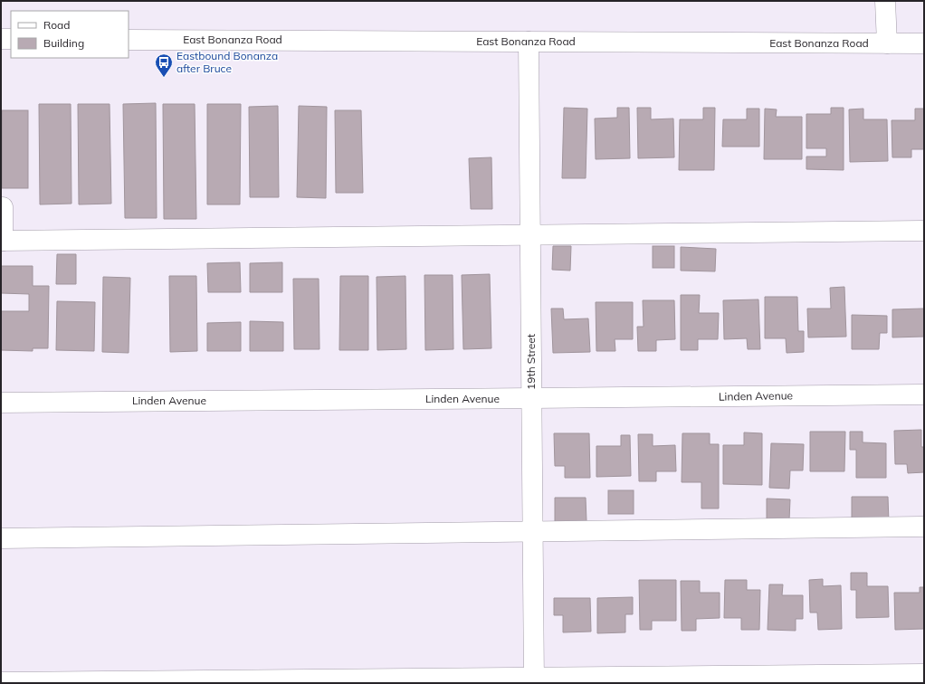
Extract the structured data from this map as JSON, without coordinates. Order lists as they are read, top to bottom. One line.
{"streets":{"street":["East Bonanza Road","19th Street","Linden Avenue"]},"crossings":[["East Bonanza Road","19th Street"],["19th Street","Linden Avenue"]],"places":{"bus stop":["Eastbound Bonanza after Bruce"]},"legend":["Road","Building"]}
